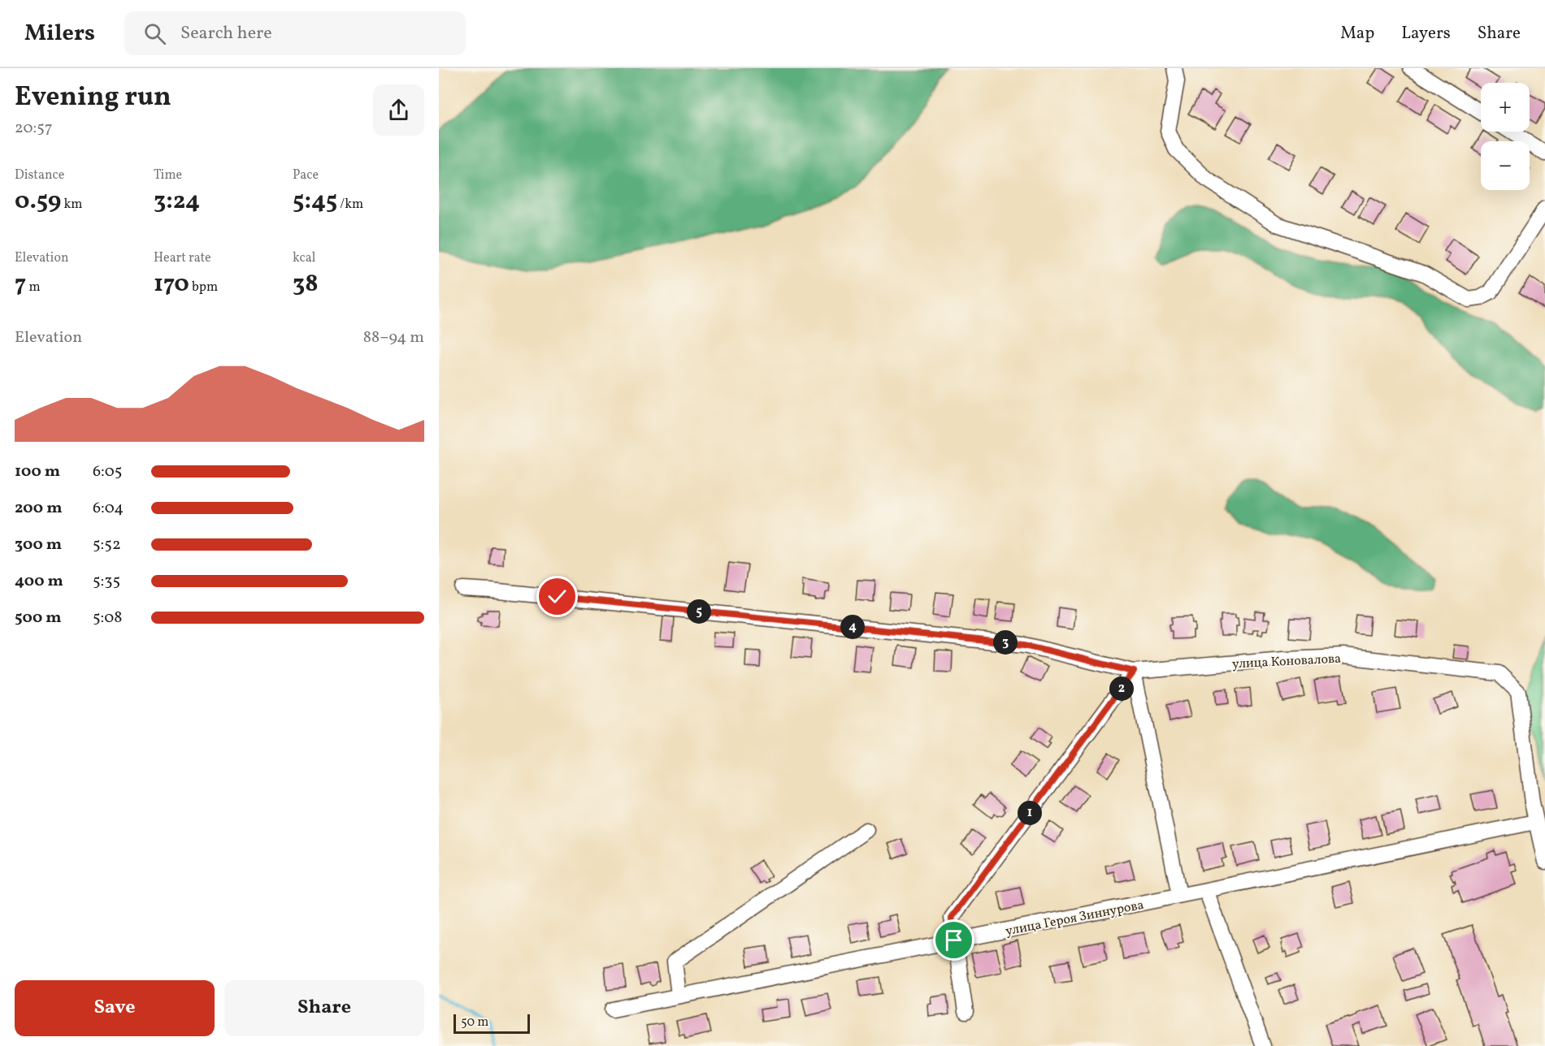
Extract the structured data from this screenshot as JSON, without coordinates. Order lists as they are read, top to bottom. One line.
{"streets":{"street":["улица Коновалова","улица Героя Зиннурова"]},"crossings":[["улица Коновалова","улица Героя Зиннурова"]],"scale_bar":"50 m","page":{"header":"Milers","search":"Search here","nav":["Map","Layers","Share"],"heading":["Evening run","20:57"],"map_buttons":["+","−"],"stats":[["Distance","0.59 km"],["Time","3:24"],["Pace","5:45 /km"],["Elevation","7 m"],["Heart rate","170 bpm"],["kcal","38"]],"chart":["Elevation","88–94 m"],"list":[{"name":"100 m","note":"6:05"},{"name":"200 m","note":"6:04"},{"name":"300 m","note":"5:52"},{"name":"400 m","note":"5:35"},{"name":"500 m","note":"5:08"}],"pins":["5","4","3","2","1"],"buttons":["Save","Share"],"scale":"50 m"}}
